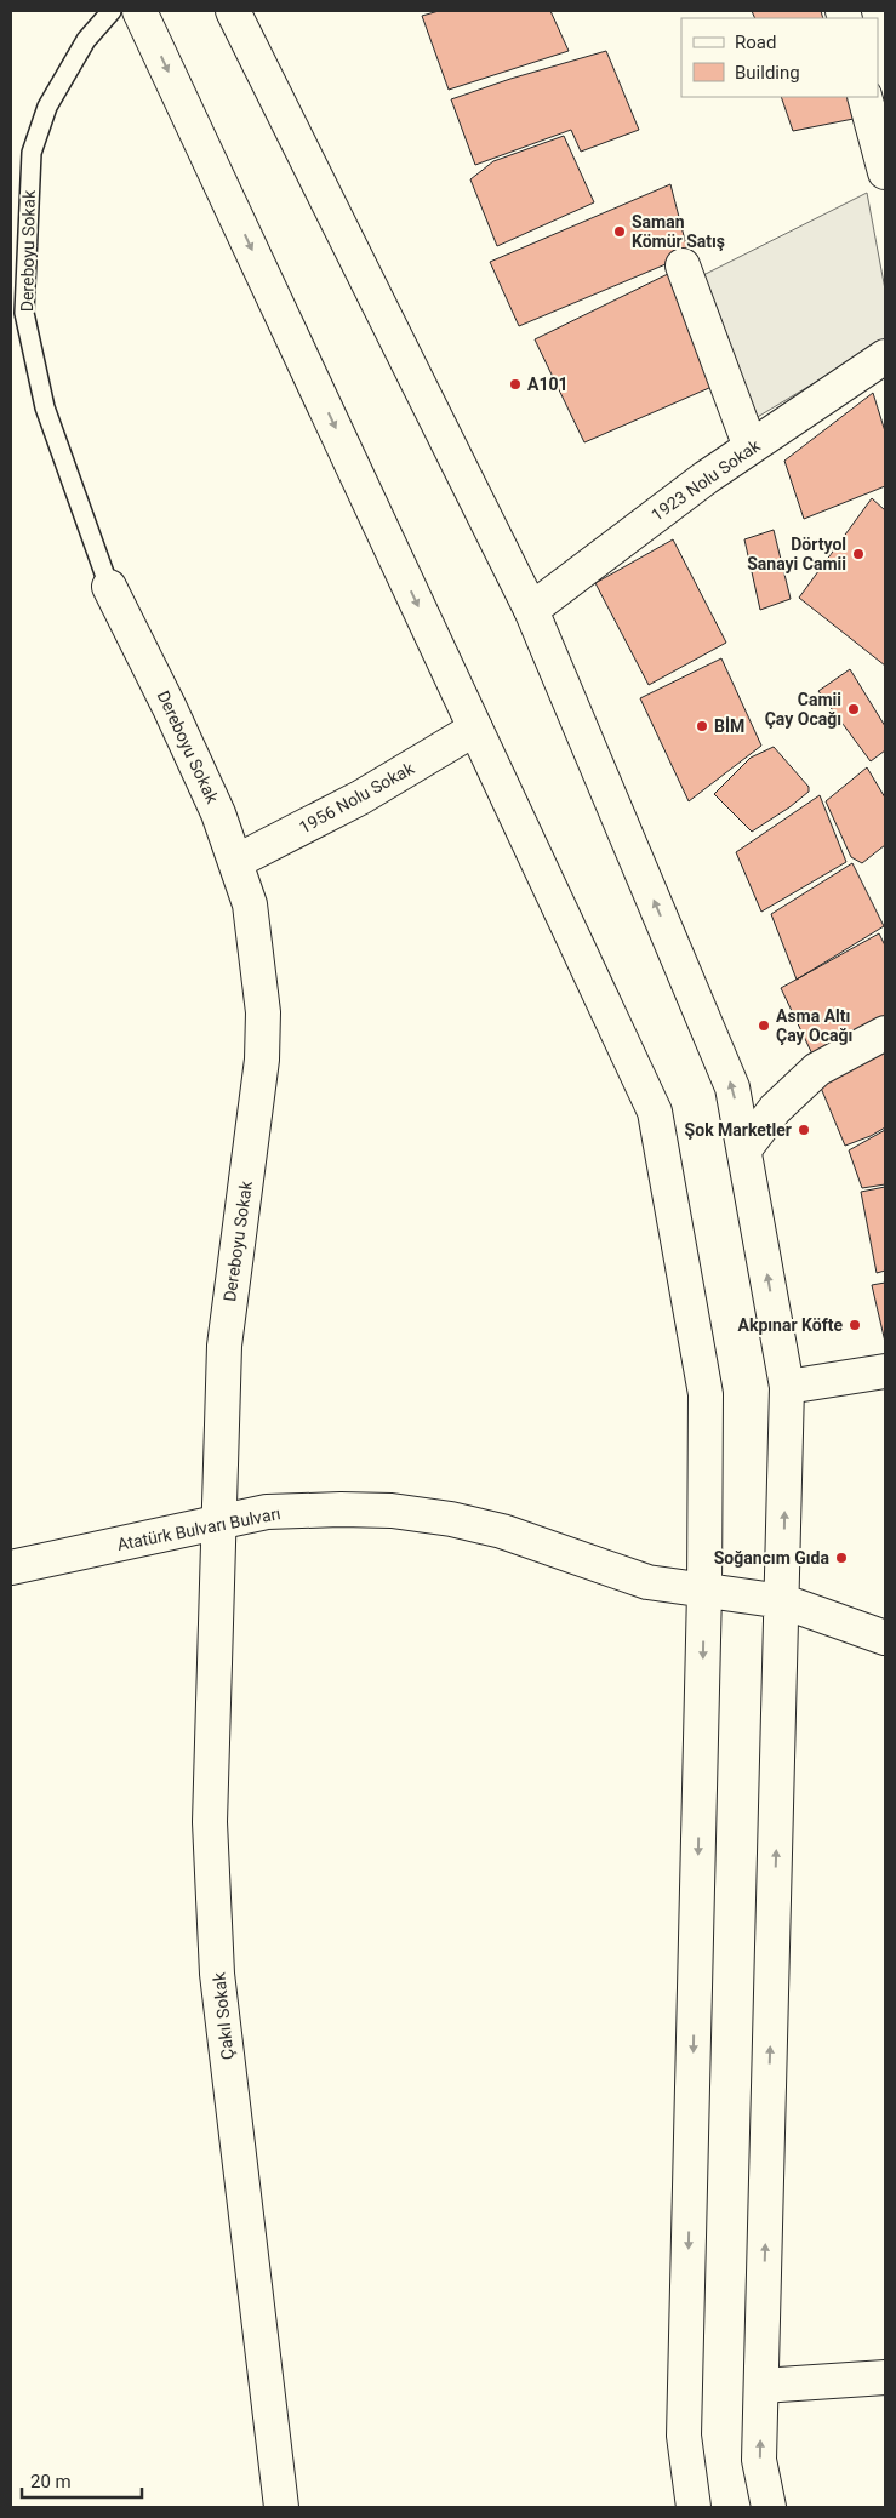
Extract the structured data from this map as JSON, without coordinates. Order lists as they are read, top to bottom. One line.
{"streets":{"main road":["Dereboyu Sokak","1923 Nolu Sokak","1956 Nolu Sokak","Atatürk Bulvarı Bulvarı","Çakıl Sokak"]},"crossings":[["Dereboyu Sokak","1956 Nolu Sokak"],["Dereboyu Sokak","Atatürk Bulvarı Bulvarı"],["Dereboyu Sokak","Çakıl Sokak"],["Atatürk Bulvarı Bulvarı","Çakıl Sokak"]],"places":["Saman Kömür Satış","A101","Dörtyol Sanayi Camii","Camii Çay Ocağı","BİM","Asma Altı Çay Ocağı","Şok Marketler","Akpınar Köfte","Soğancım Gıda"],"legend":["Road","Building"],"scale_bar":"20 m"}
